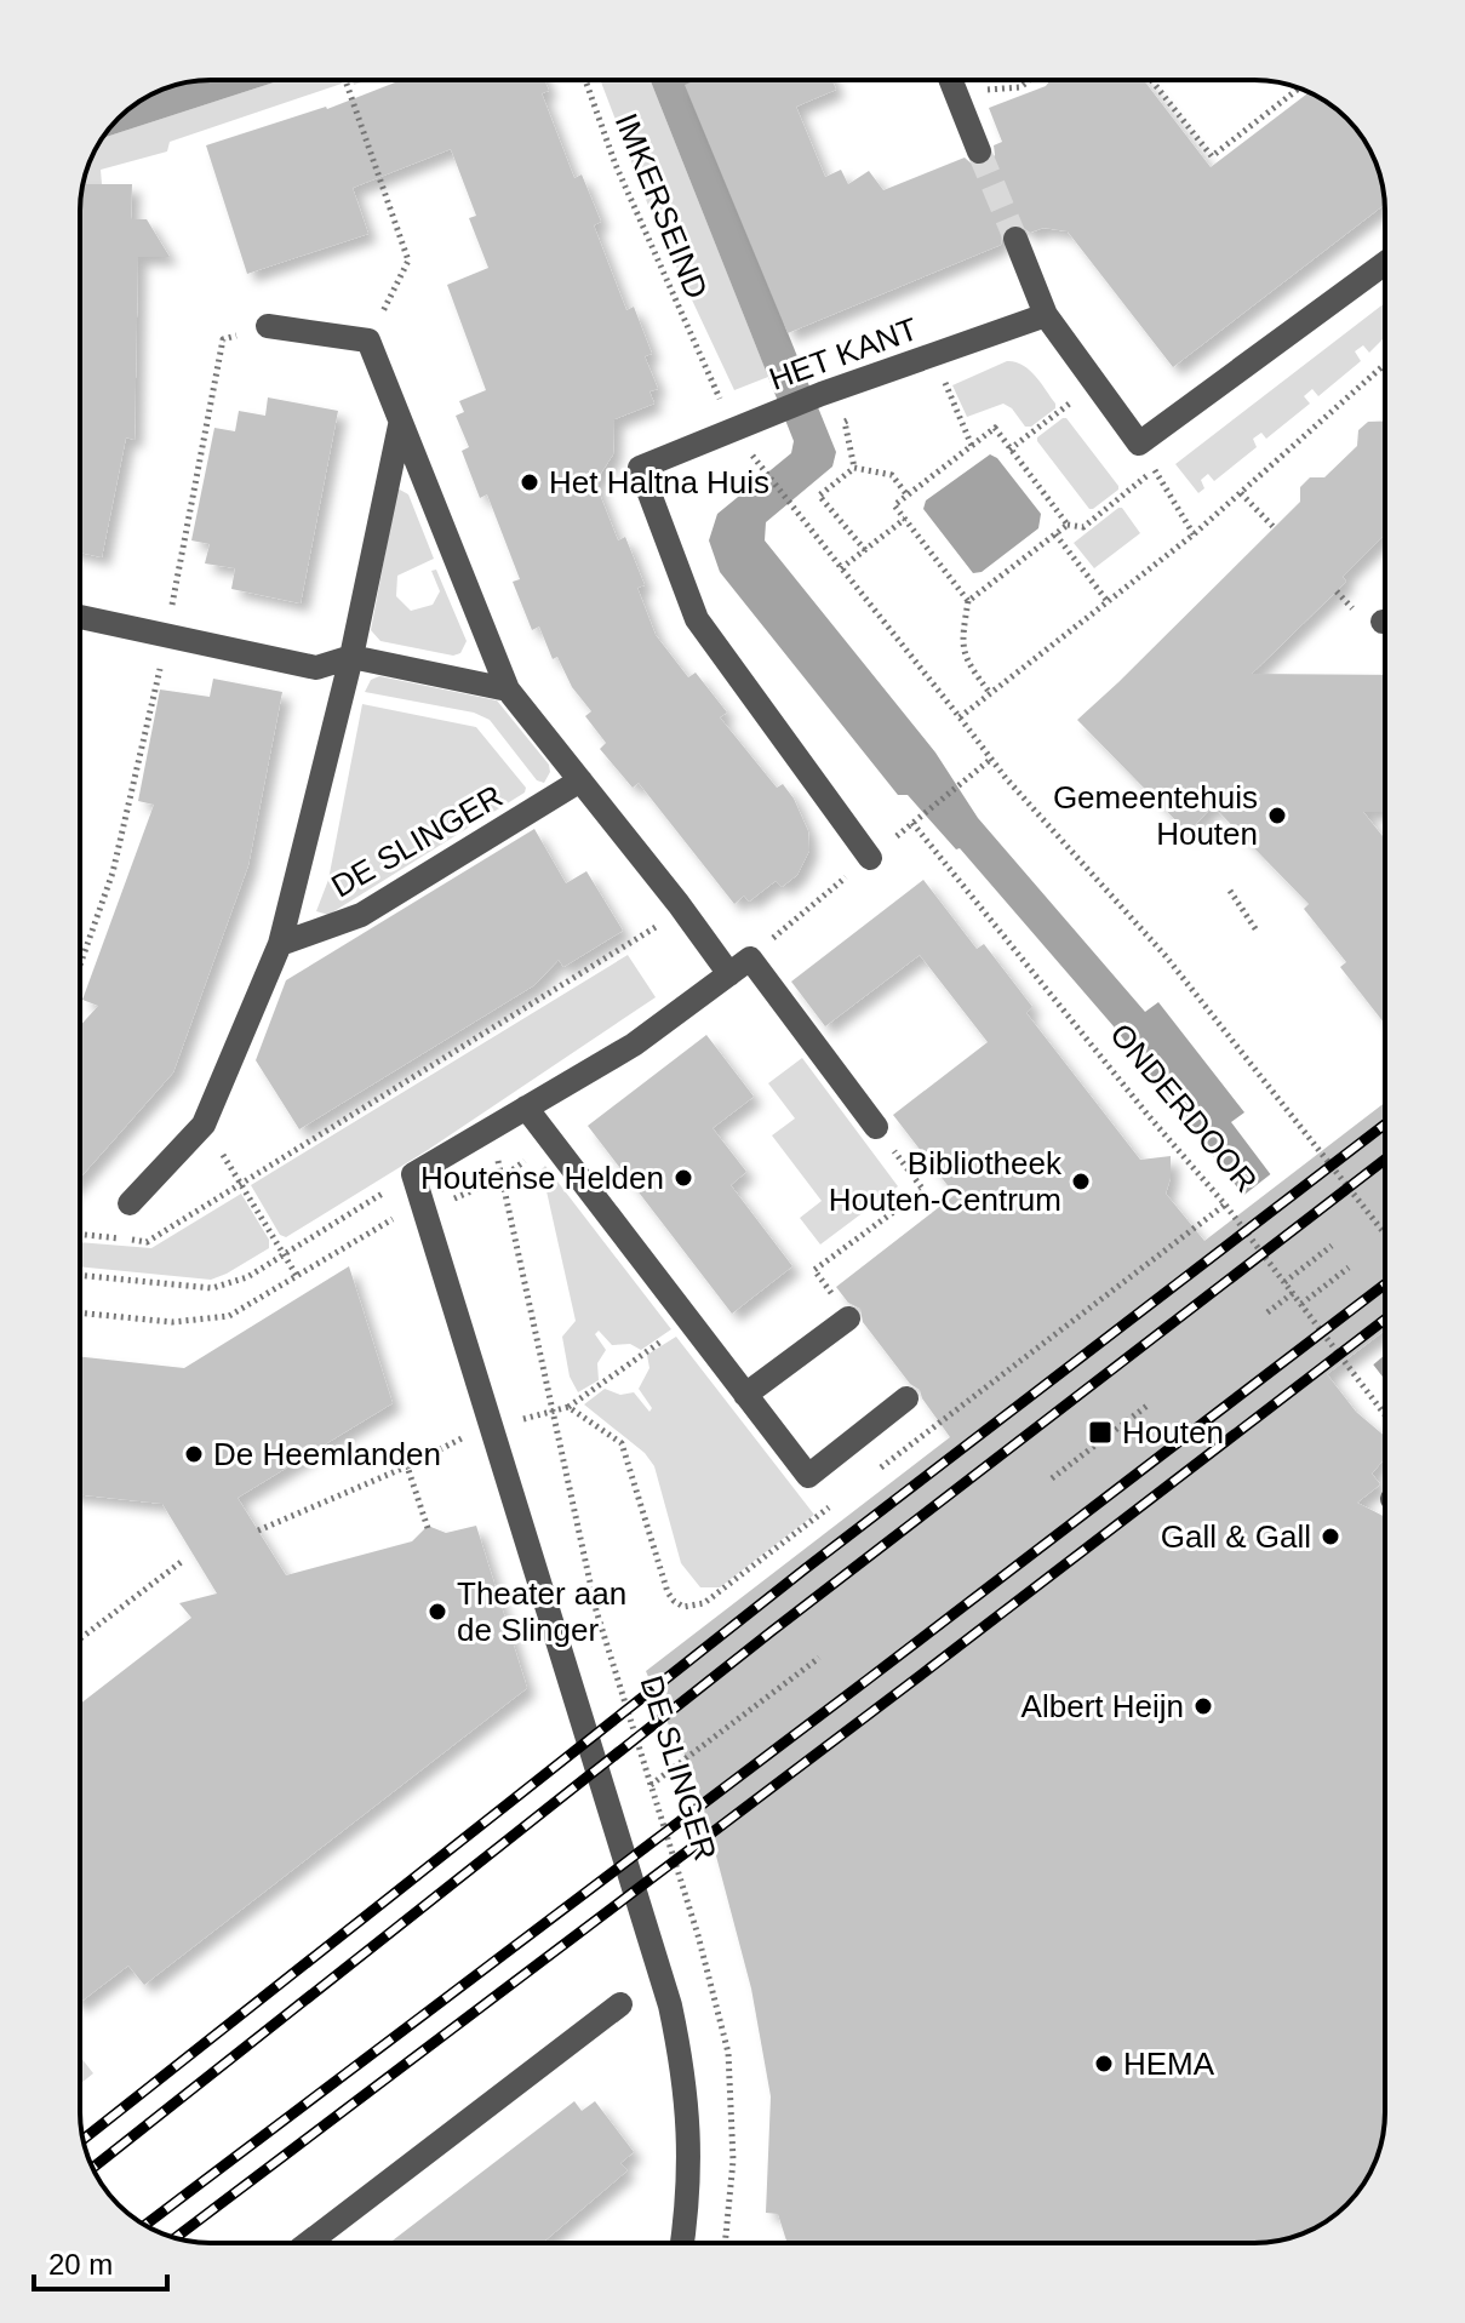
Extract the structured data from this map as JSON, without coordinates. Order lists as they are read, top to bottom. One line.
{"streets":{"street":["HET KANT","DE SLINGER"],"path":["IMKERSEIND","ONDERDOOR"]},"places":{"other":["Het Haltna Huis","Gemeentehuis Houten","Houtense Helden","Bibliotheek Houten-Centrum","De Heemlanden","Gall & Gall","Theater aan de Slinger","Albert Heijn","HEMA"],"transit":["Houten"]},"scale_bar":"20 m"}
